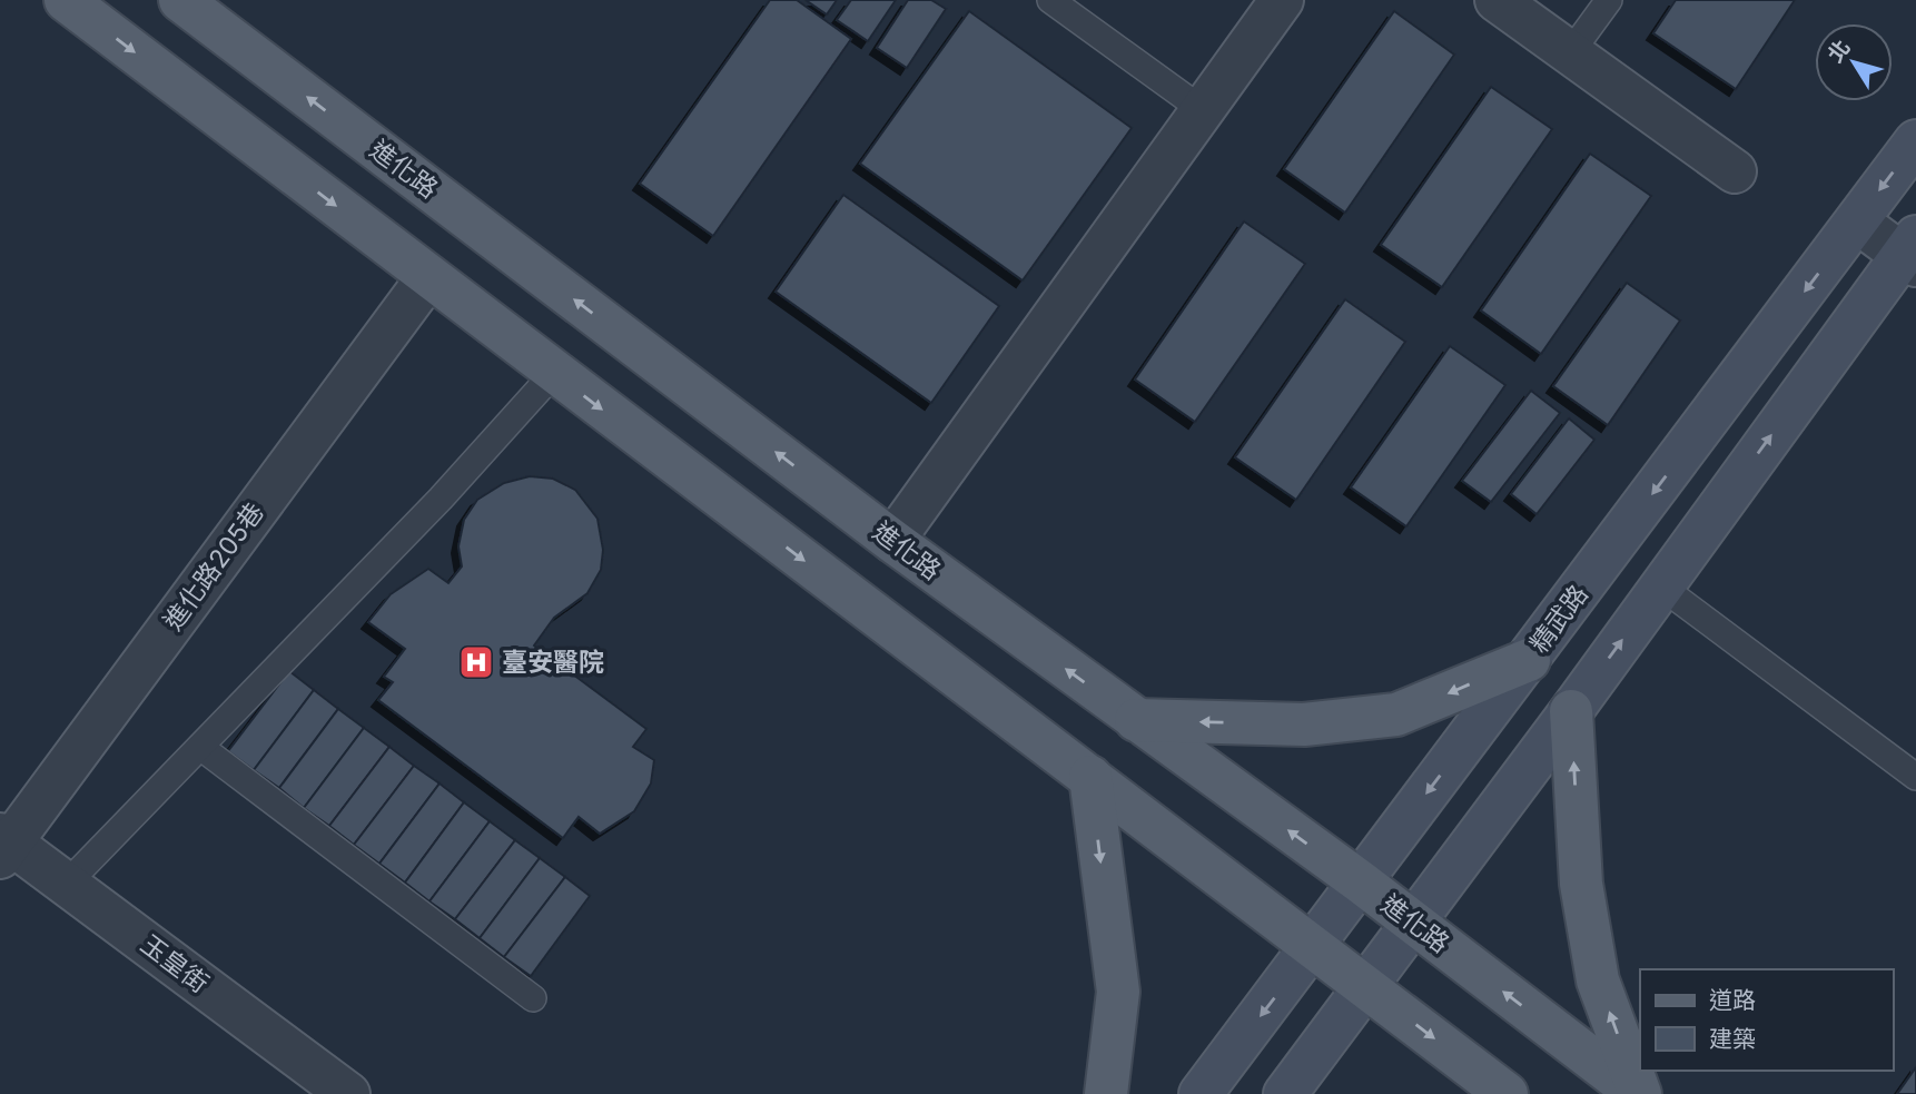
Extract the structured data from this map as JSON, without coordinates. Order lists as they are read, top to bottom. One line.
{"streets":{"main road":["進化路"],"street":["進化路205巷","精武路","玉皇街"]},"crossings":[["進化路","精武路"],["進化路205巷","玉皇街"]],"places":{"hospital":["臺安醫院"]},"legend":["道路","建築"],"north":"top left"}
